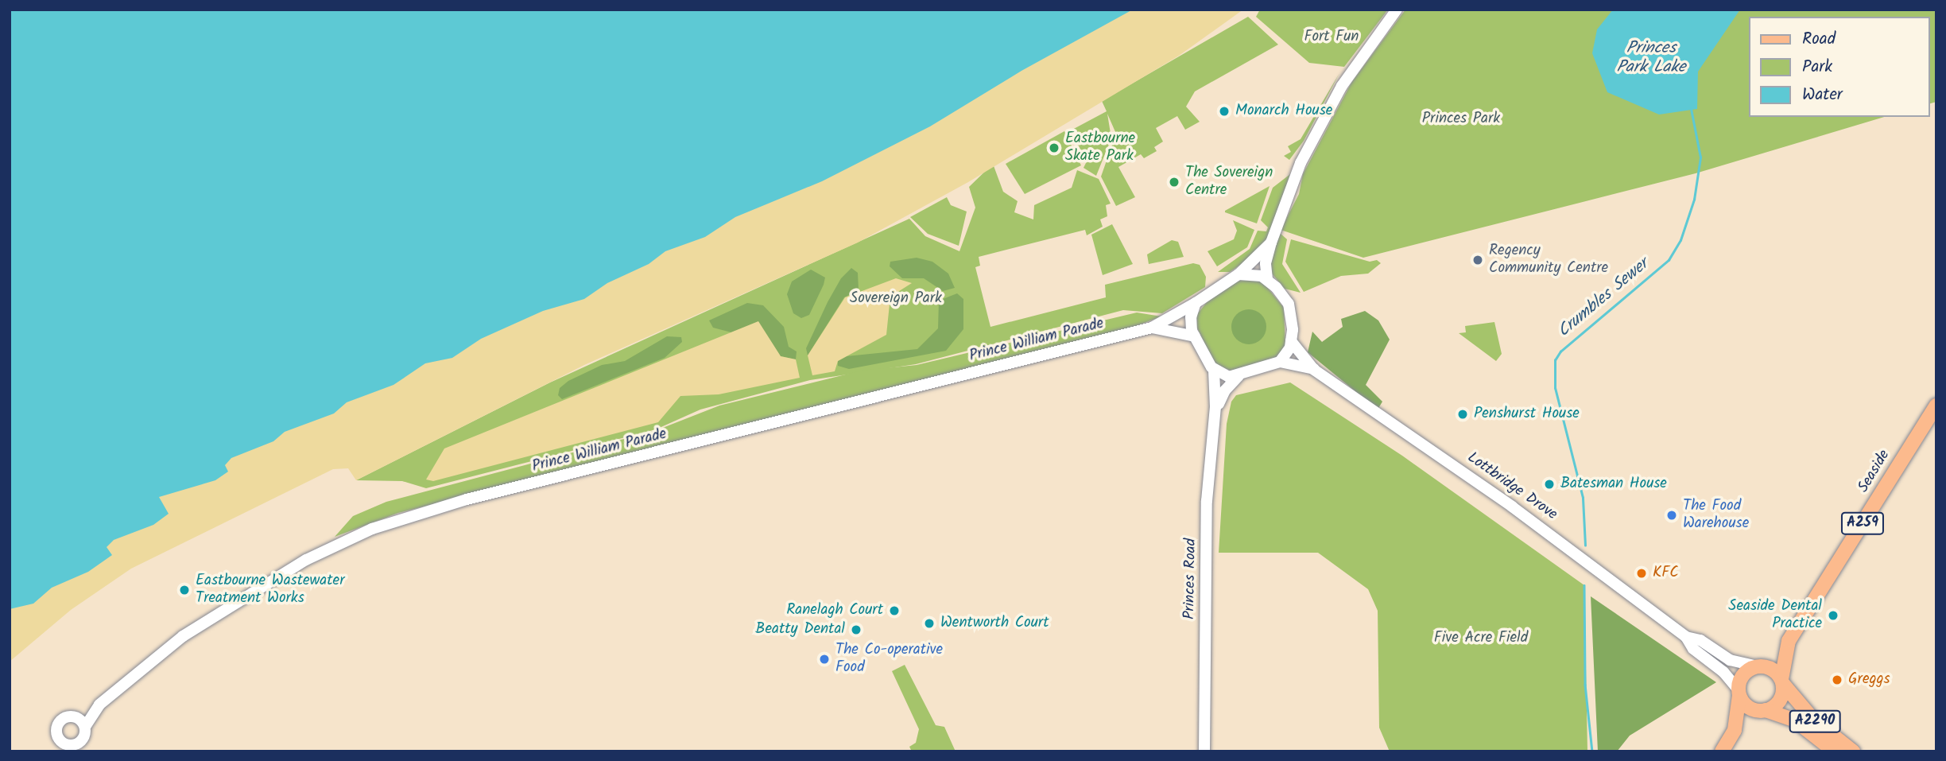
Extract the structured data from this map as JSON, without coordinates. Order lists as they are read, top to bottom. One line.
{"streets":{"main road":["Seaside","A259","A2290"],"street":["Prince William Parade","Lottbridge Drove","Princes Road"]},"crossings":[["Prince William Parade","Lottbridge Drove"],["Prince William Parade","Princes Road"],["Seaside","Lottbridge Drove"],["Seaside","A2290"],["Lottbridge Drove","Princes Road"],["Lottbridge Drove","A2290"]],"water":["Princes Park Lake","Crumbles Sewer"],"parks":["Fort Fun","Princes Park","Sovereign Park","Five Acre Field"],"places":["Monarch House","Eastbourne Skate Park","The Sovereign Centre","Regency Community Centre","Penshurst House","Batesman House","The Food Warehouse","KFC","Eastbourne Wastewater Treatment Works","Ranelagh Court","Seaside Dental Practice","Wentworth Court","Beatty Dental","The Co-operative Food","Greggs"],"legend":["Road","Park","Water"]}
